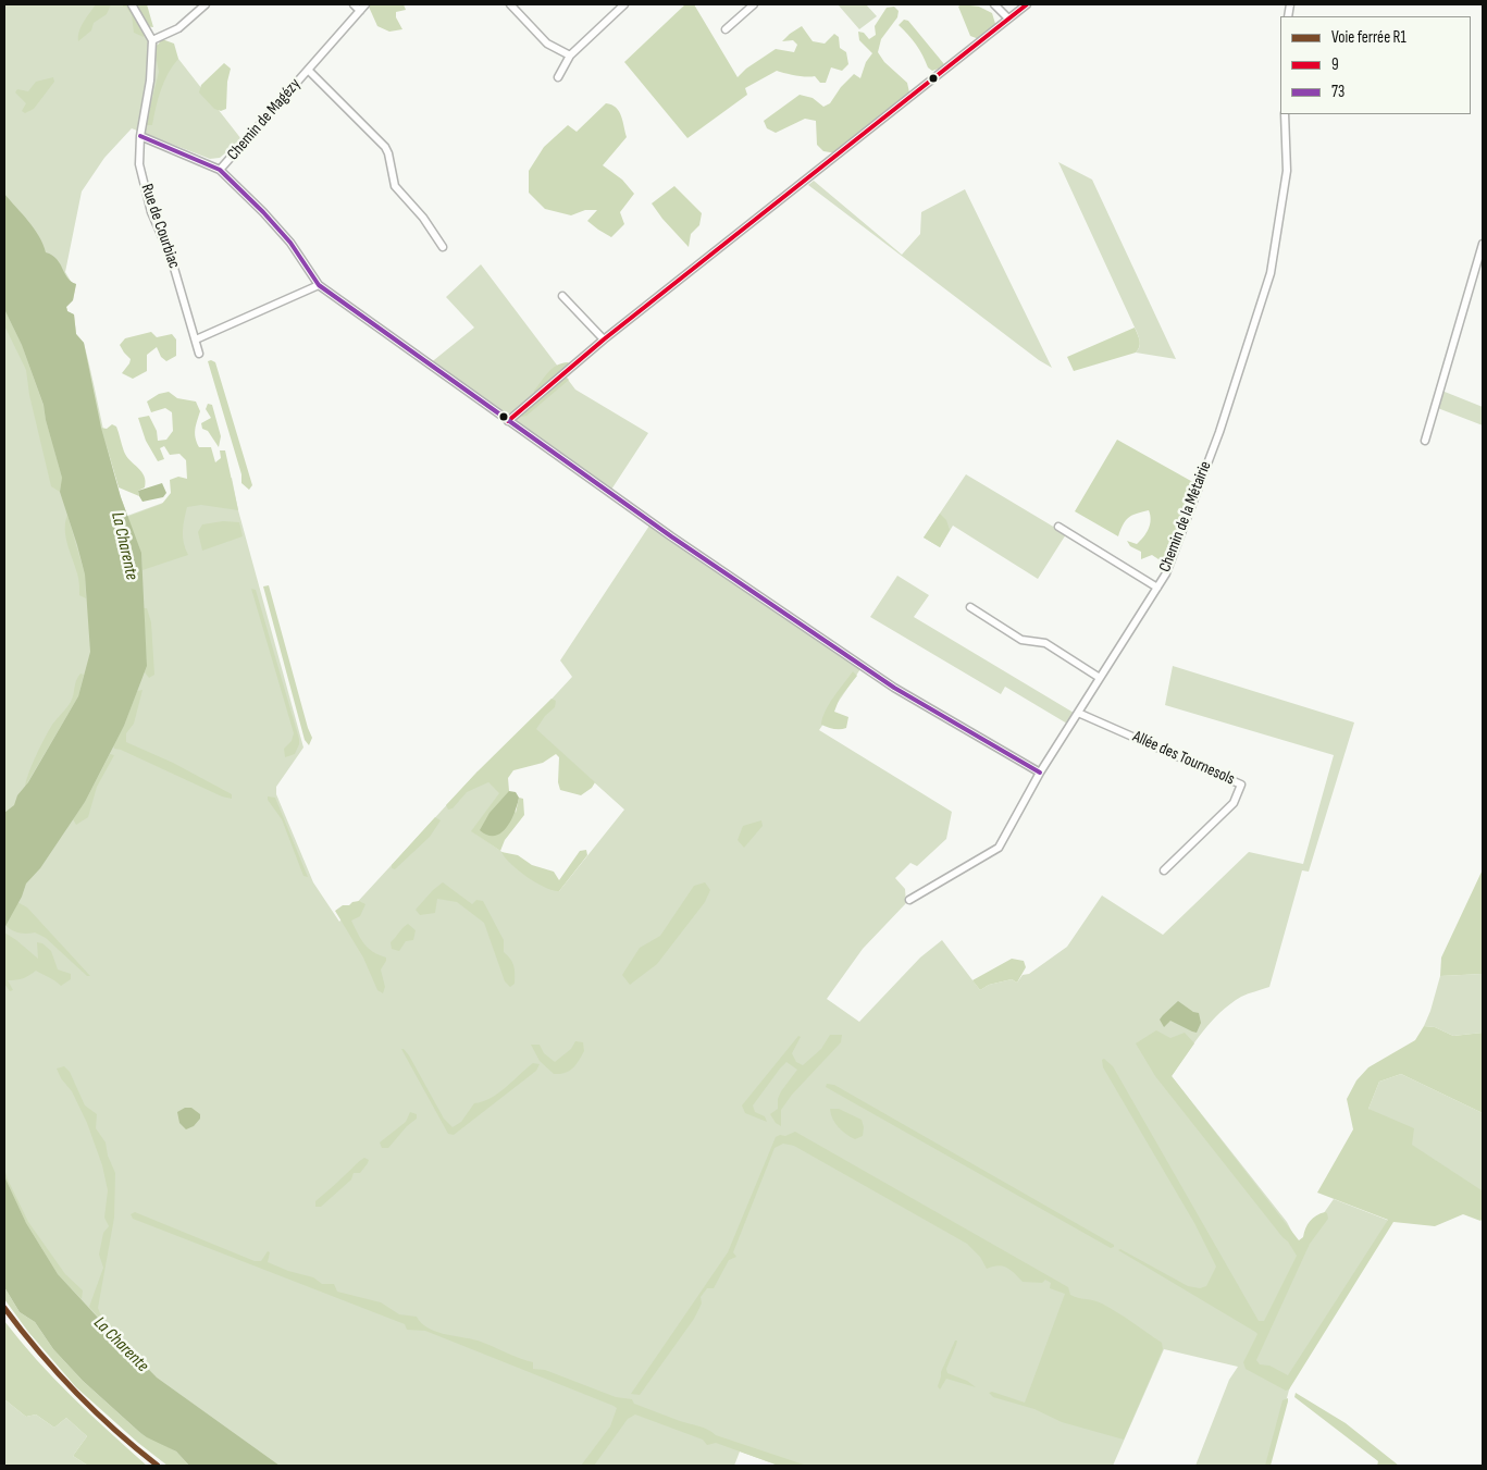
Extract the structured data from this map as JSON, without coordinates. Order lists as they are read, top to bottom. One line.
{"streets":{"street":["Chemin de Magézy","Rue de Courbiac","Chemin de la Métairie","Allée des Tournesols"]},"crossings":[["Chemin de Magézy","Rue de Courbiac"],["Chemin de la Métairie","Allée des Tournesols"]],"water":["La Charente"],"lines":["transit line 9","transit line 73","rail line R1"],"legend":["Voie ferrée R1","9","73"]}
